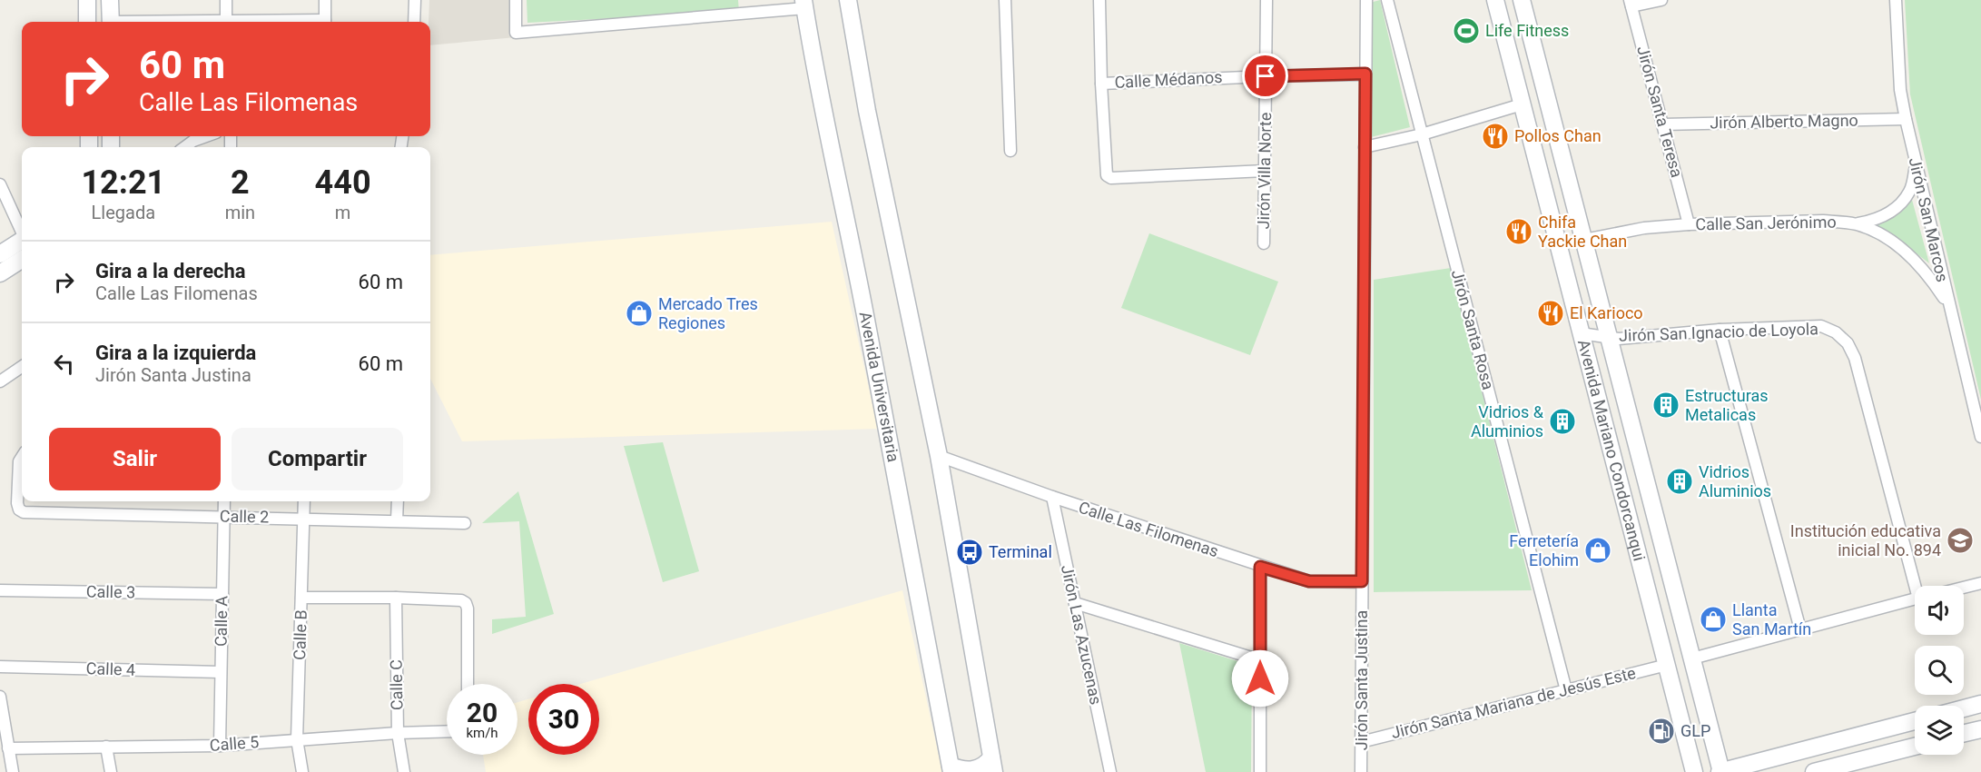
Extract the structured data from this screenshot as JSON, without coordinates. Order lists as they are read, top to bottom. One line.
{"streets":{"main road":["Avenida Universitaria","Avenida Mariano Condorcanqui"],"street":["Calle Médanos","Jirón Santa Teresa","Jirón Alberto Magno","Jirón Villa Norte","Jirón San Marcos","Calle San Jerónimo","Jirón Santa Rosa","Jirón San Ignacio de Loyola","Calle 2","Calle Las Filomenas","Calle 3","Calle A","Calle B","Jirón Las Azucenas","Calle 4","Jirón Santa Justina","Calle C","Jirón Santa Mariana de Jesús Este","Calle 5"]},"crossings":[["Calle Médanos","Jirón Villa Norte"],["Calle Médanos","Jirón Santa Justina"],["Jirón Santa Teresa","Jirón Alberto Magno"],["Jirón Santa Teresa","Calle San Jerónimo"],["Jirón Alberto Magno","Jirón San Marcos"],["Jirón San Marcos","Calle San Jerónimo"],["Calle San Jerónimo","Avenida Mariano Condorcanqui"],["Jirón Santa Rosa","Jirón Santa Mariana de Jesús Este"],["Jirón San Ignacio de Loyola","Avenida Mariano Condorcanqui"],["Avenida Mariano Condorcanqui","Jirón Santa Mariana de Jesús Este"],["Calle 2","Calle A"],["Calle 2","Calle B"],["Calle Las Filomenas","Jirón Las Azucenas"],["Calle Las Filomenas","Jirón Santa Justina"],["Calle 3","Calle A"],["Calle A","Calle 4"],["Calle A","Calle 5"],["Calle B","Calle 5"],["Jirón Santa Justina","Jirón Santa Mariana de Jesús Este"],["Calle C","Calle 5"]],"places":{"sports":["Life Fitness"],"restaurant":["Pollos Chan","Chifa Yackie Chan","El Karioco"],"shop":["Mercado Tres Regiones","Ferretería Elohim","Llanta San Martín"],"building":["Estructuras Metalicas","Vidrios & Aluminios","Vidrios Aluminios"],"school or university":["Institución educativa inicial No. 894"],"bus stop":["Terminal"],"fuel station":["GLP"]},"page":{"turn":["60 m","Calle Las Filomenas"],"eta":["12:21","Llegada","2","min","440","m"],"list":[{"name":"Gira a la derecha","note":"Calle Las Filomenas","value":"60 m"},{"name":"Gira a la izquierda","note":"Jirón Santa Justina","value":"60 m"}],"buttons":["Salir","Compartir"],"speed":"20 km/h","limit":"30"}}
